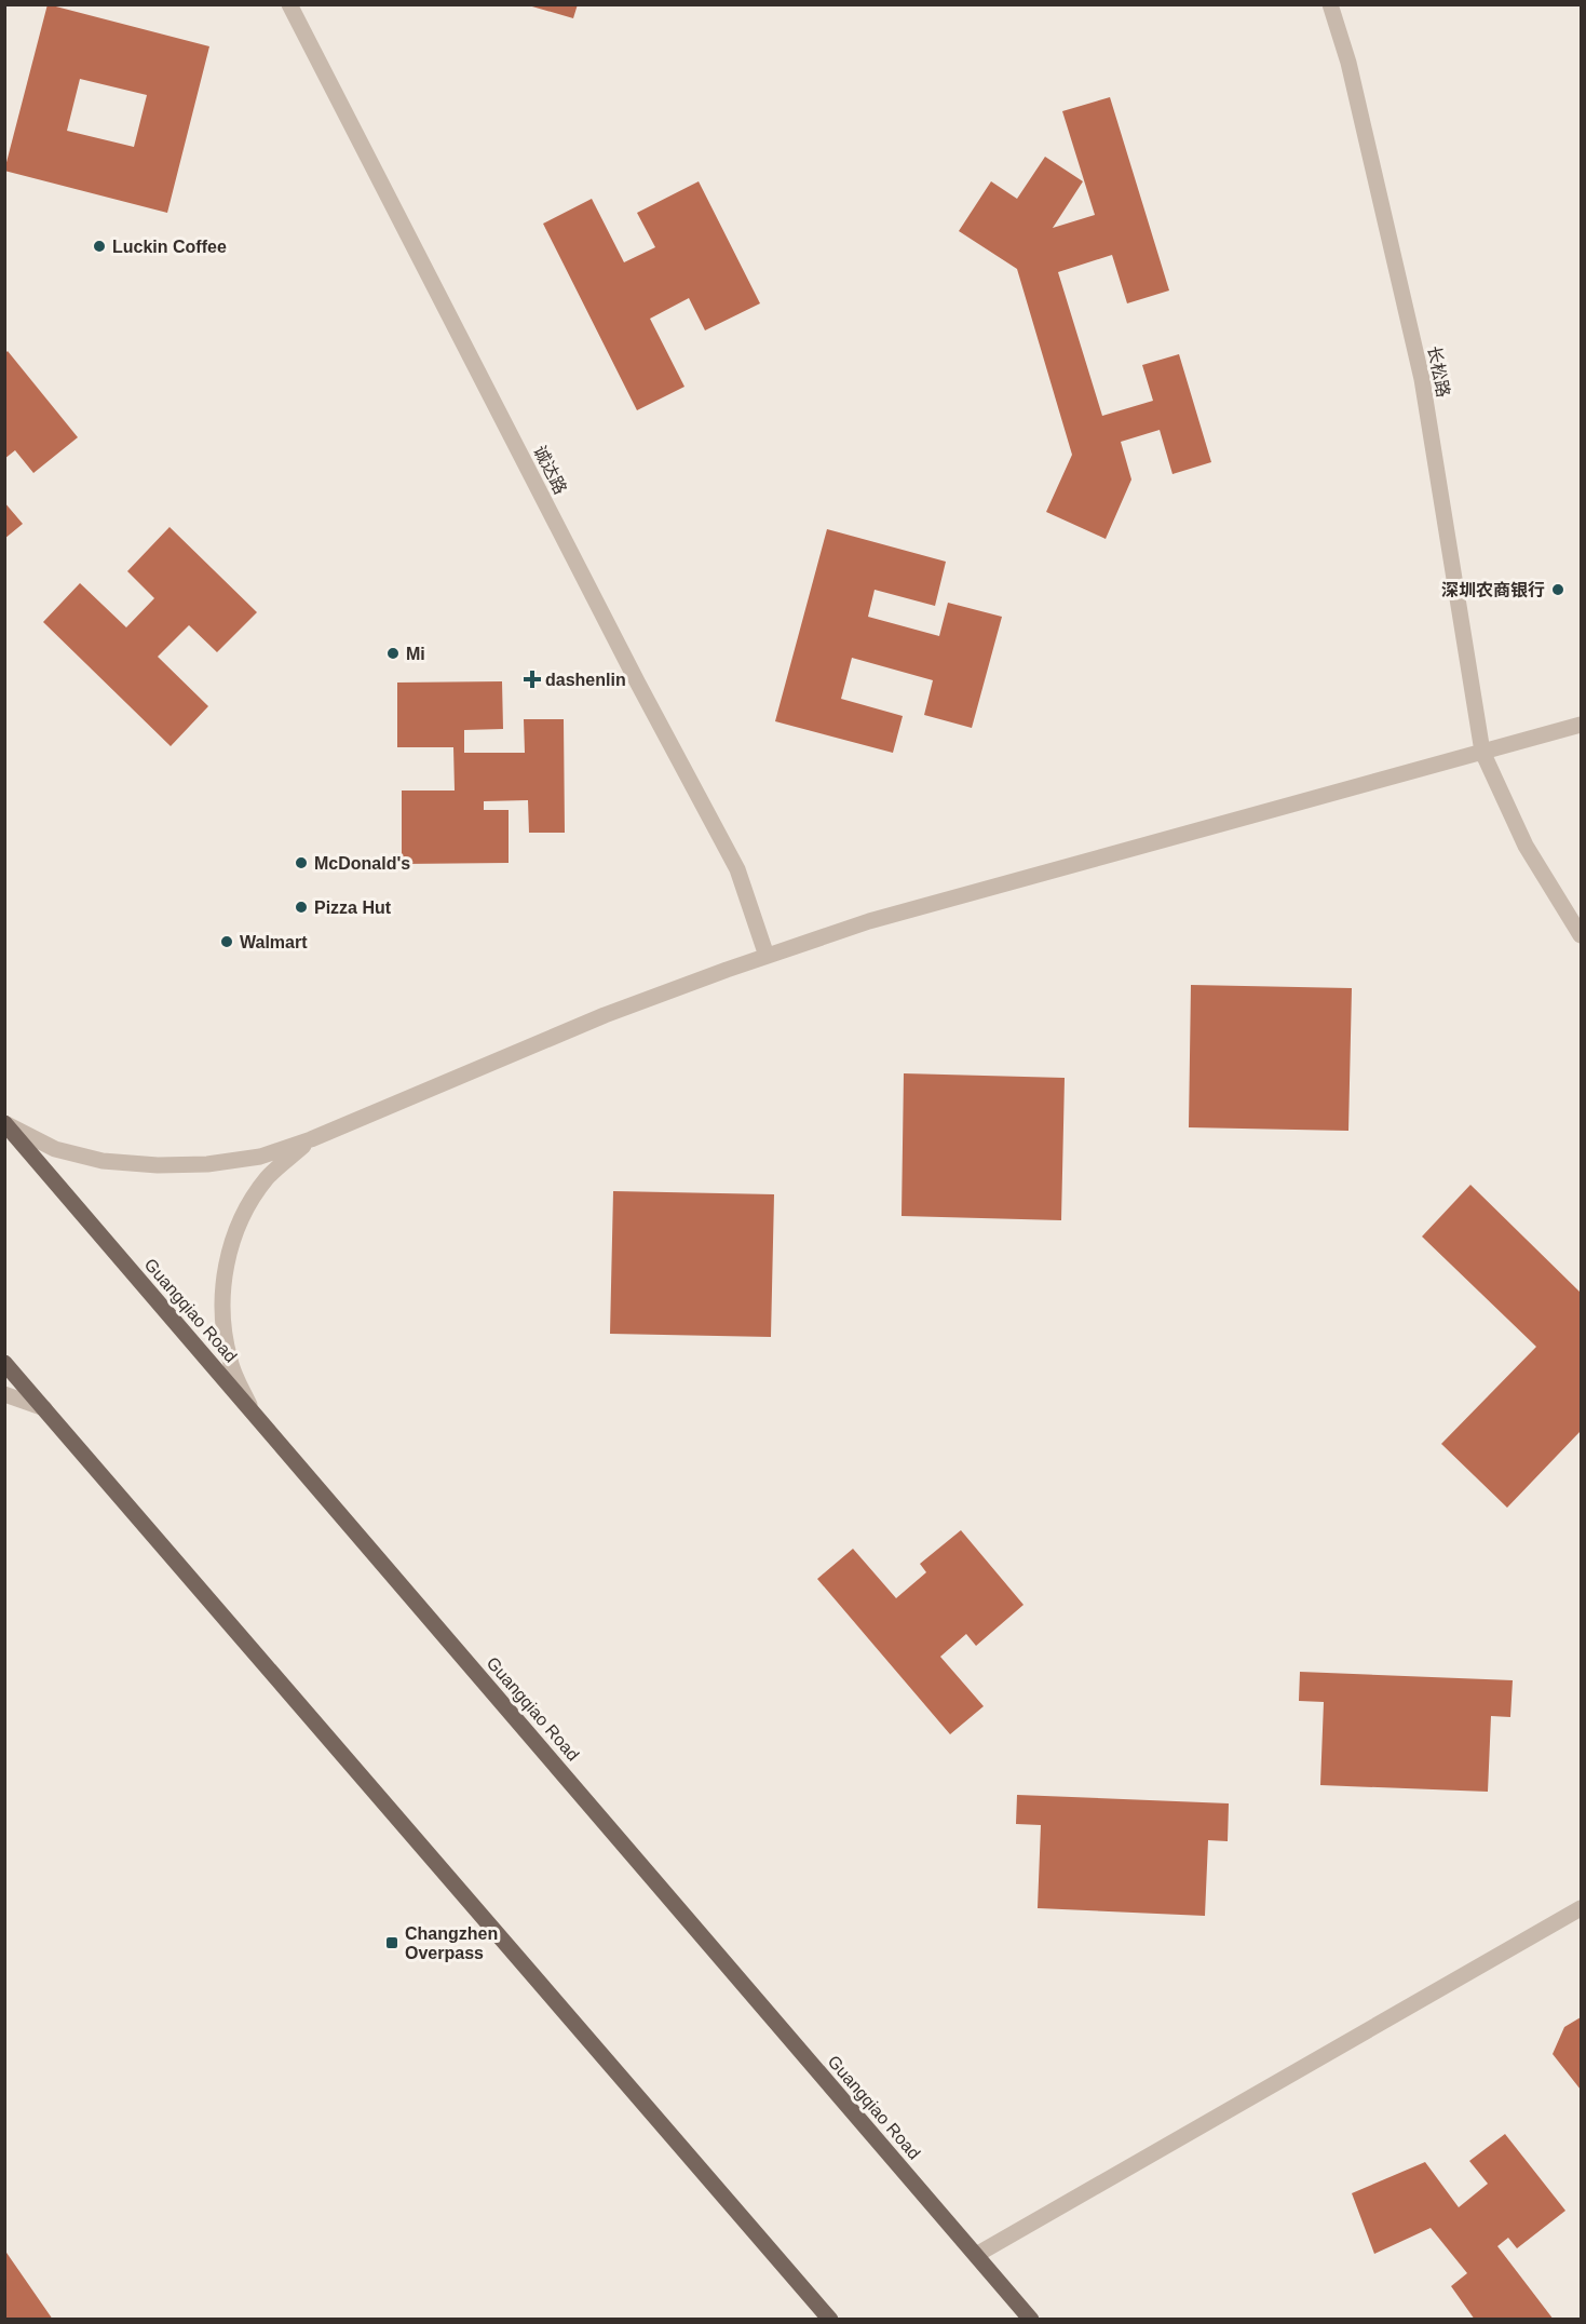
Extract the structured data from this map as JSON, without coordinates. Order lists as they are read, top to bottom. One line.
{"streets":{"main road":["Guangqiao Road"],"street":["长松路","诚达路"]},"places":{"other":["Luckin Coffee","深圳农商银行","Mi","McDonald's","Pizza Hut","Walmart"],"health":["dashenlin"],"transit":["Changzhen Overpass"]}}
